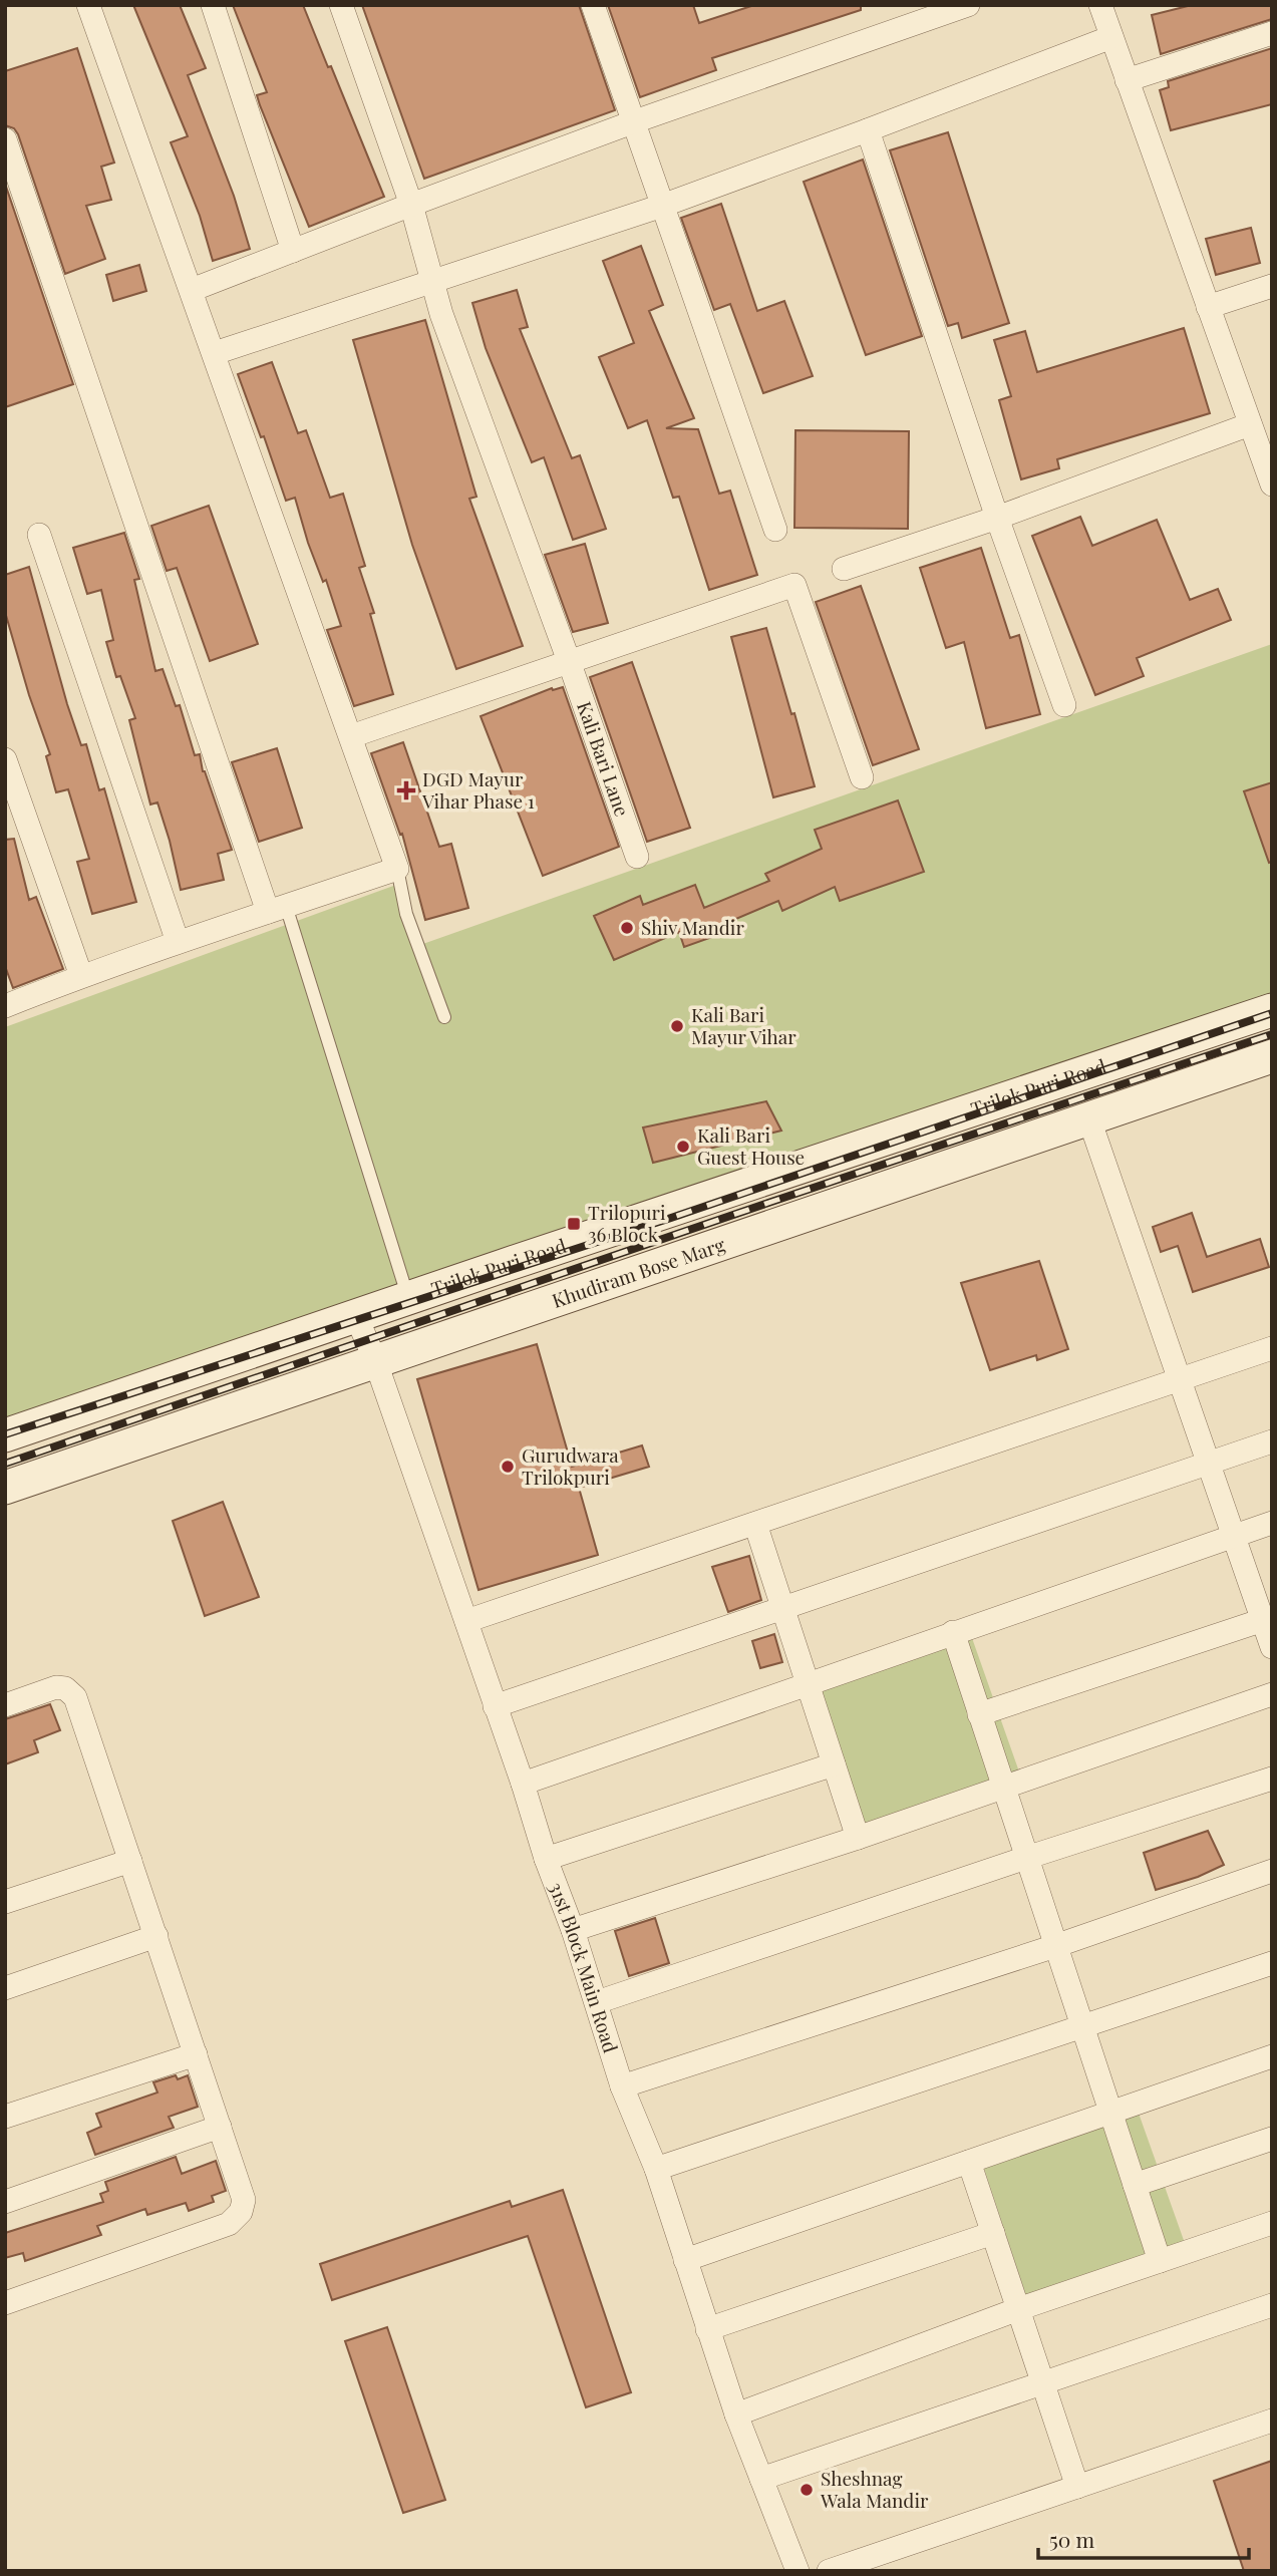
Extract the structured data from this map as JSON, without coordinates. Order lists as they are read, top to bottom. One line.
{"streets":{"street":["Kali Bari Lane","Trilok Puri Road","Khudiram Bose Marg","31st Block Main Road"]},"crossings":[["Trilok Puri Road","31st Block Main Road"],["Khudiram Bose Marg","31st Block Main Road"]],"places":{"health":["DGD Mayur Vihar Phase 1"],"other":["Shiv Mandir","Kali Bari Mayur Vihar","Kali Bari Guest House","Gurudwara Trilokpuri","Sheshnag Wala Mandir"],"transit":["Trilopuri 36 Block"]},"scale_bar":"50 m"}
